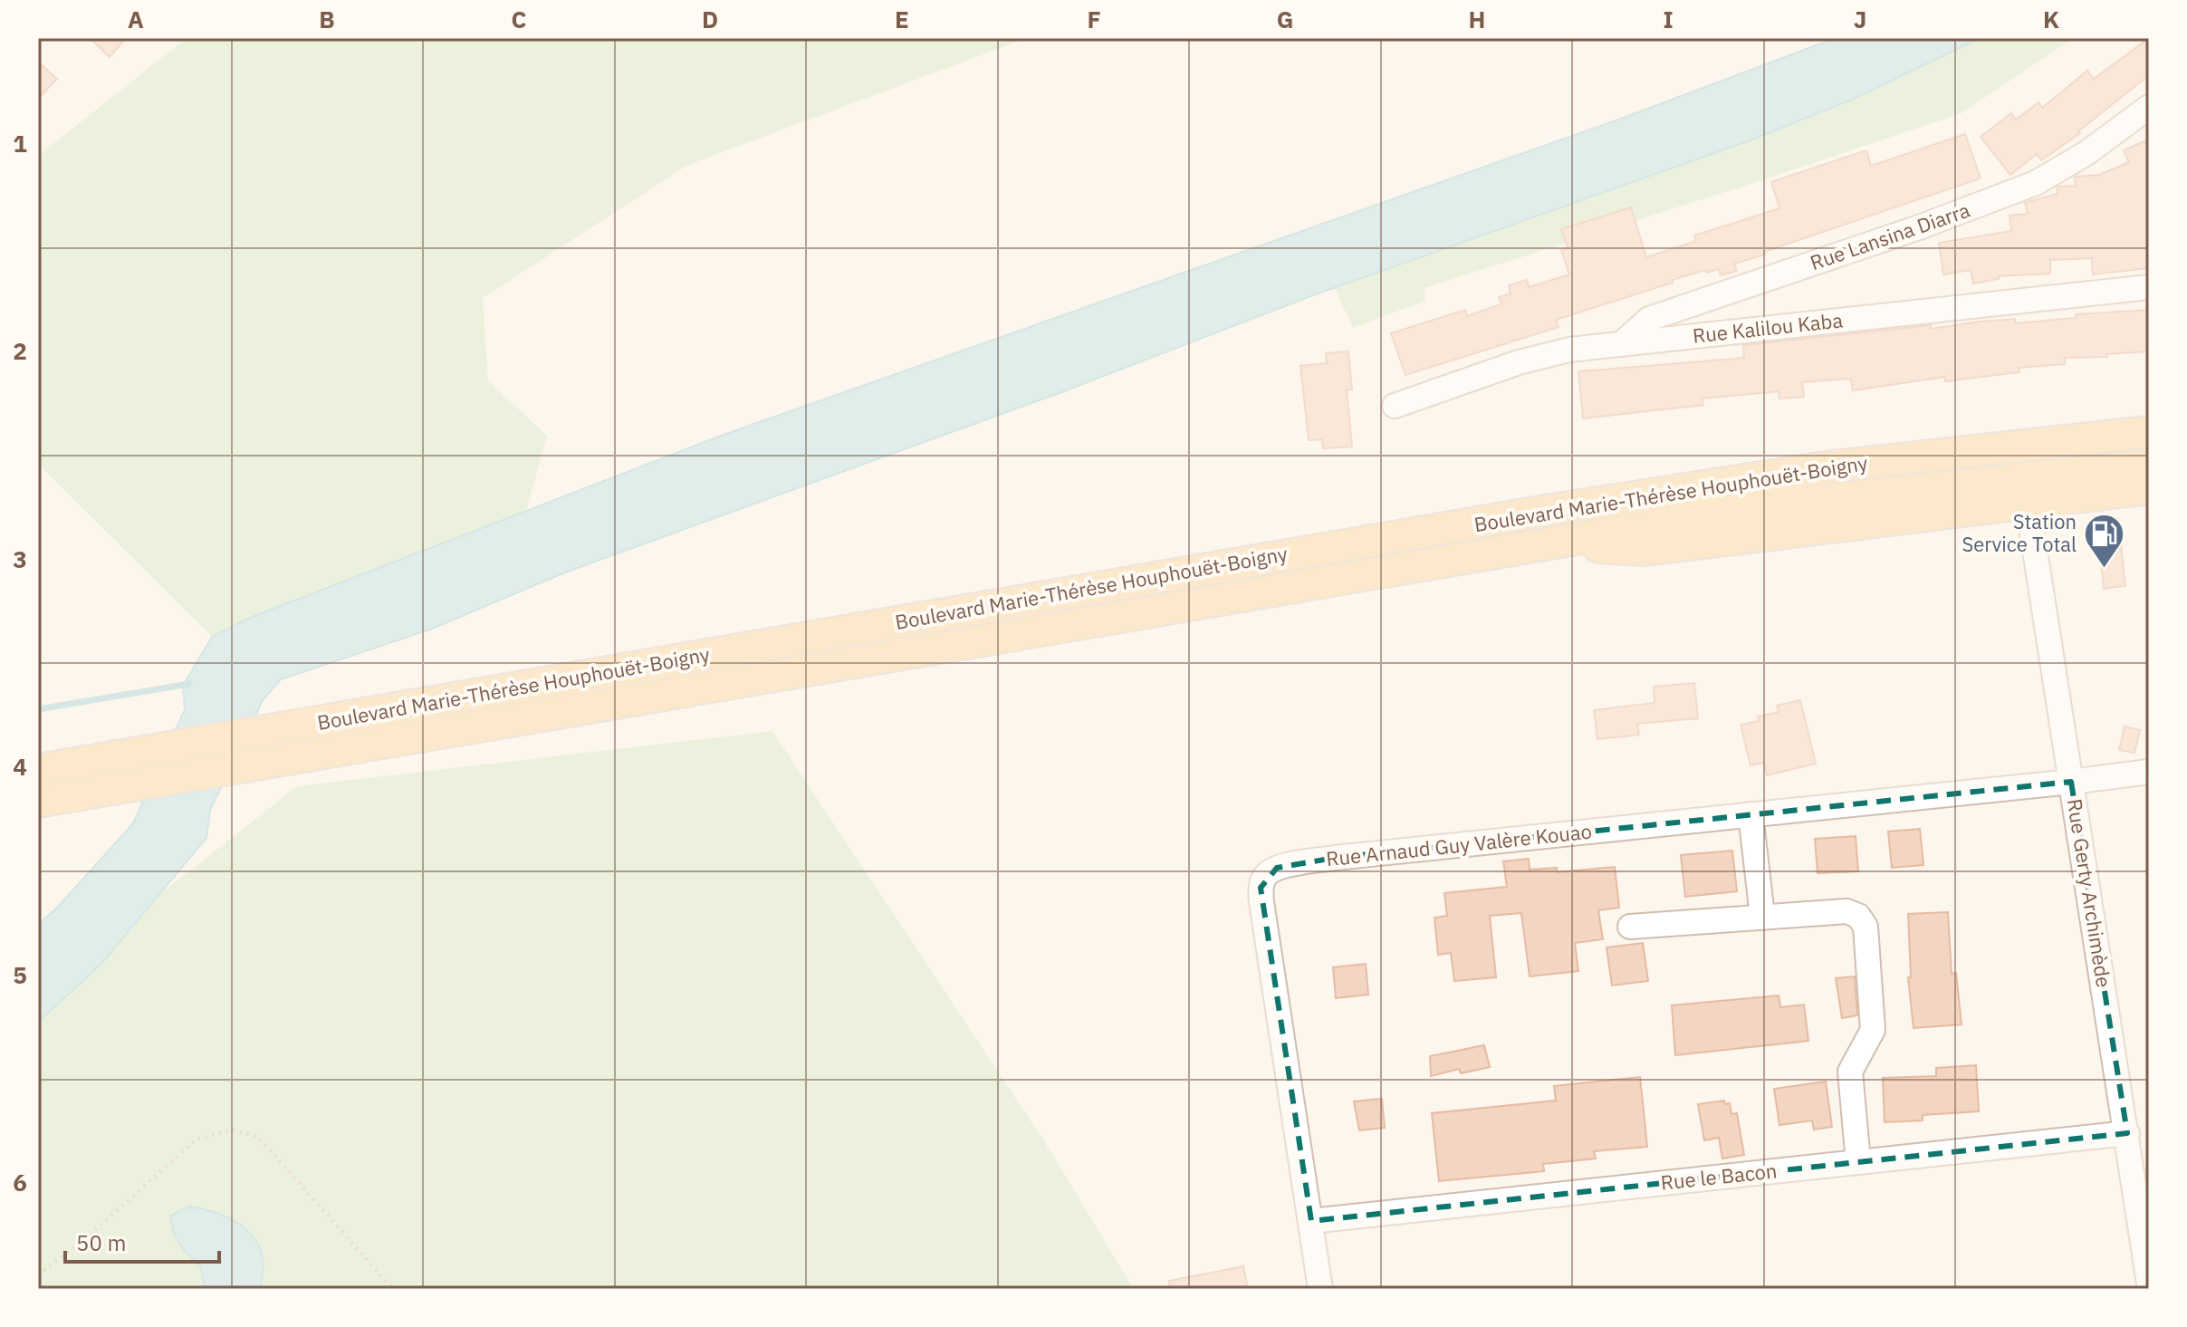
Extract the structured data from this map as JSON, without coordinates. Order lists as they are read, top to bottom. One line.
{"streets":{"main road":["Boulevard Marie-Thérèse Houphouët-Boigny"],"street":["Rue Lansina Diarra","Rue Kalilou Kaba","Rue Arnaud Guy Valère Kouao","Rue Gerty Archimède","Rue le Bacon"]},"crossings":[["Rue Lansina Diarra","Rue Kalilou Kaba"],["Rue Arnaud Guy Valère Kouao","Rue Gerty Archimède"],["Rue Arnaud Guy Valère Kouao","Rue le Bacon"],["Rue Gerty Archimède","Rue le Bacon"]],"places":{"fuel station":["Station Service Total"]},"scale_bar":"50 m","grid":{"columns":["A","B","C","D","E","F","G","H","I","J","K"],"rows":["1","2","3","4","5","6"]}}
